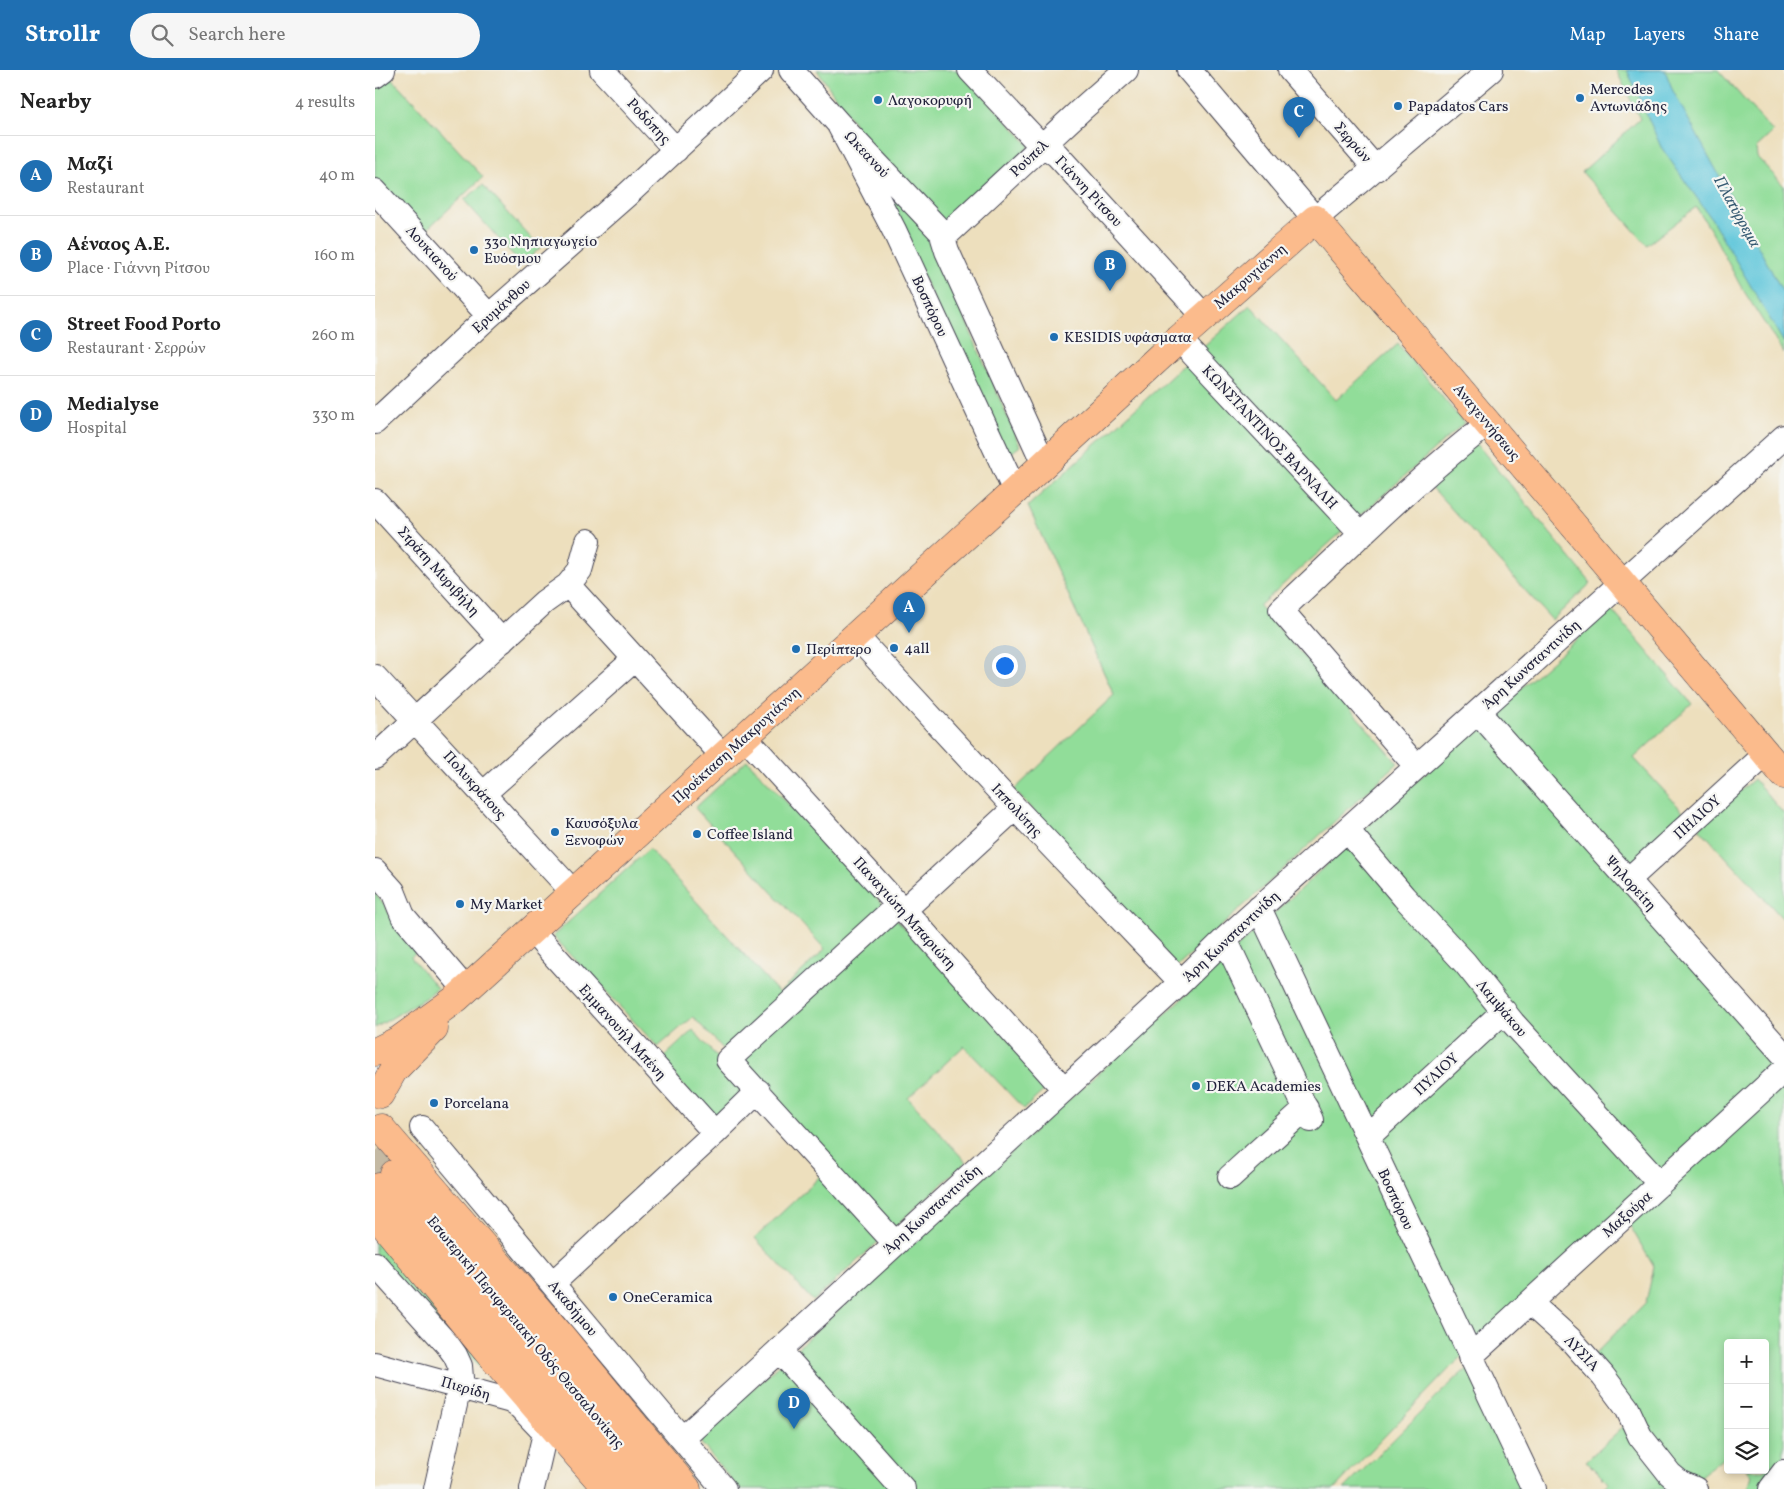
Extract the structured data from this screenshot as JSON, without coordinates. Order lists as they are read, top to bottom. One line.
{"streets":{"main road":["Μακρυγιάννη","Αναγεννήσεως","Προέκταση Μακρυγιάννη","Εσωτερική Περιφερειακή Οδός Θεσσαλονίκης"],"street":["Ροδόπης","Σερρών","Ωκεανού","Ρούπελ","Γιάννη Ρίτσου","Λουκιανού","Ερυμάνθου","Βοσπόρου","ΚΩΝΣΤΑΝΤΙΝΟΣ ΒΑΡΝΑΛΗ","Στράτη Μυριβήλη","Άρη Κωνσταντινίδη","Πολυκράτους","Ιππολύτης","ΠΗΛΙΟΥ","Ψηλορείτη","Παναγιώτη Μπαριώτη","Λαμψάκου","Εμμανουήλ Μπένη","ΠΥΛΙΟΥ","Μαξούρα","Ακαδήμου","ΛΥΣΙΑ","Πιερίδη"]},"crossings":[["Ροδόπης","Ερυμάνθου"],["Σερρών","Μακρυγιάννη"],["Ωκεανού","Ρούπελ"],["Ωκεανού","Βοσπόρου"],["Ρούπελ","Γιάννη Ρίτσου"],["Γιάννη Ρίτσου","Μακρυγιάννη"],["Λουκιανού","Ερυμάνθου"],["Μακρυγιάννη","Βοσπόρου"],["Μακρυγιάννη","Αναγεννήσεως"],["Μακρυγιάννη","ΚΩΝΣΤΑΝΤΙΝΟΣ ΒΑΡΝΑΛΗ"],["Μακρυγιάννη","Προέκταση Μακρυγιάννη"],["Βοσπόρου","Άρη Κωνσταντινίδη"],["Βοσπόρου","Προέκταση Μακρυγιάννη"],["Βοσπόρου","ΠΥΛΙΟΥ"],["Βοσπόρου","Μαξούρα"],["Αναγεννήσεως","Άρη Κωνσταντινίδη"],["Αναγεννήσεως","ΠΗΛΙΟΥ"],["Άρη Κωνσταντινίδη","Ιππολύτης"],["Άρη Κωνσταντινίδη","Ψηλορείτη"],["Άρη Κωνσταντινίδη","Παναγιώτη Μπαριώτη"],["Άρη Κωνσταντινίδη","Λαμψάκου"],["Άρη Κωνσταντινίδη","Ακαδήμου"],["Προέκταση Μακρυγιάννη","Πολυκράτους"],["Προέκταση Μακρυγιάννη","Ιππολύτης"],["Προέκταση Μακρυγιάννη","Παναγιώτη Μπαριώτη"],["Προέκταση Μακρυγιάννη","Εμμανουήλ Μπένη"],["ΠΗΛΙΟΥ","Ψηλορείτη"],["Λαμψάκου","ΠΥΛΙΟΥ"],["Λαμψάκου","Μαξούρα"],["Μαξούρα","ΛΥΣΙΑ"]],"water":["Πλατύρρεμα"],"places":["Mercedes Αντωνιάδης","Λαγοκορυφή","Papadatos Cars","33ο Νηπιαγωγείο Ευόσμου","KESIDIS υφάσματα","4all","Περίπτερο","Καυσόξυλα Ξενοφών","Coffee Island","Μy Μarket","DEKA Academies","Porcelana","OneCeramica"],"page":{"header":"Strollr","search":"Search here","nav":["Map","Layers","Share"],"heading":["Nearby","4 results"],"pins":["C","B","A","D"],"list":[{"mark":"A","name":"Μαζί","note":"Restaurant","value":"40 m"},{"mark":"B","name":"Αέναος Α.Ε.","note":"Place · Γιάννη Ρίτσου","value":"160 m"},{"mark":"C","name":"Street Food Porto","note":"Restaurant · Σερρών","value":"260 m"},{"mark":"D","name":"Medialyse","note":"Hospital","value":"330 m"}],"map_buttons":["+","−"]}}
